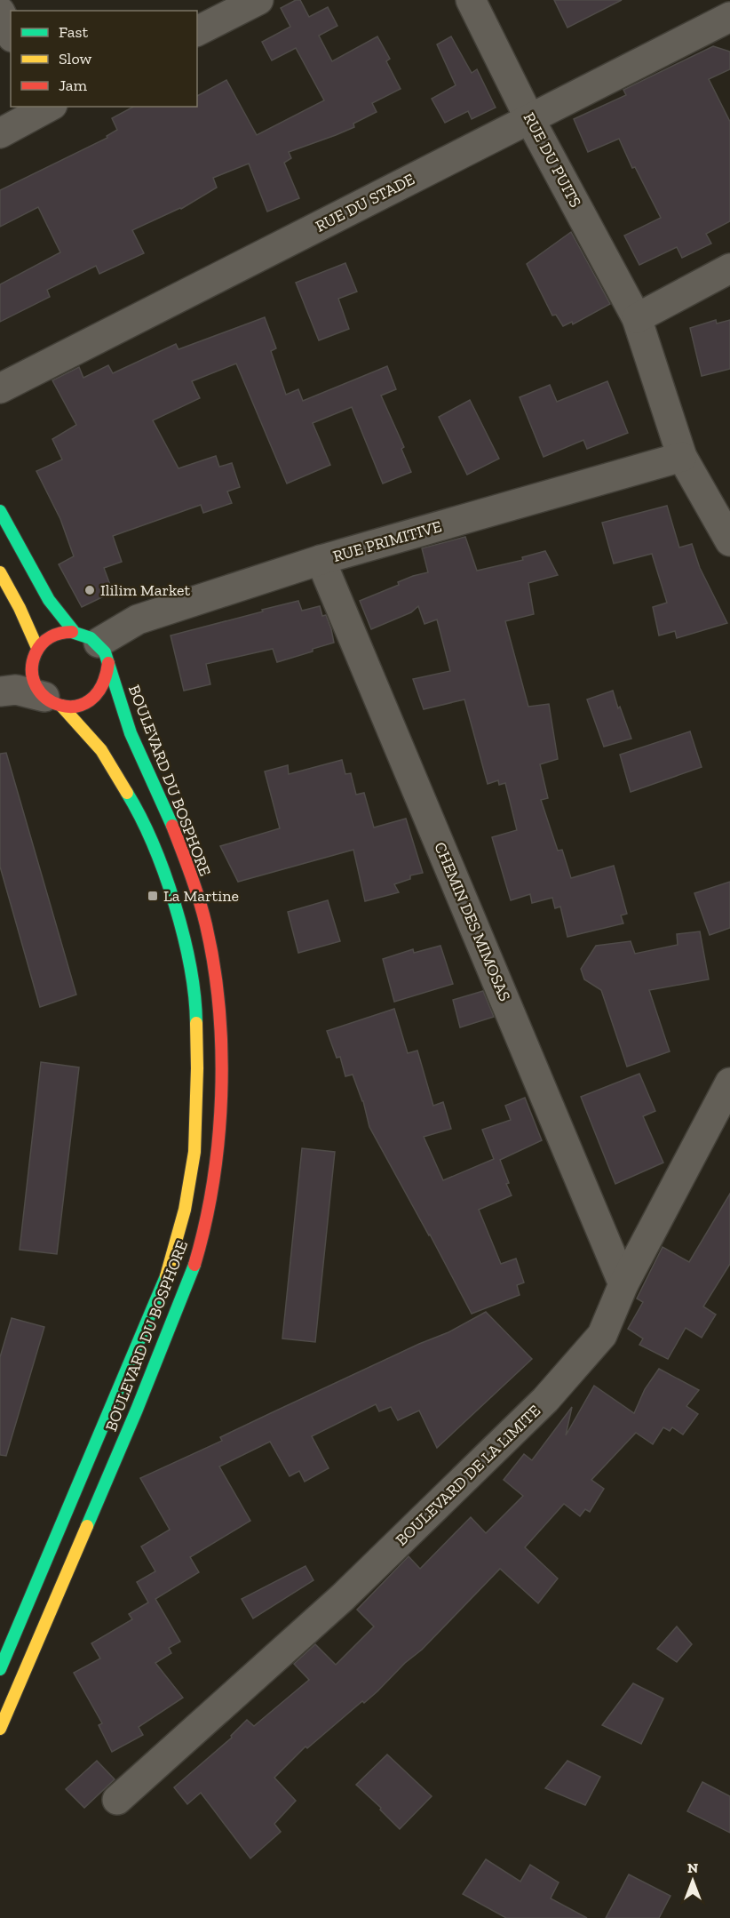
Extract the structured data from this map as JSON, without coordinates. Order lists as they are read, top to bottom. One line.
{"streets":{"street":["RUE DU PUITS","RUE DU STADE","RUE PRIMITIVE","BOULEVARD DU BOSPHORE","CHEMIN DES MIMOSAS","BOULEVARD DE LA LIMITE"]},"crossings":[["RUE DU PUITS","RUE DU STADE"],["RUE DU PUITS","RUE PRIMITIVE"],["RUE PRIMITIVE","BOULEVARD DU BOSPHORE"],["RUE PRIMITIVE","CHEMIN DES MIMOSAS"],["CHEMIN DES MIMOSAS","BOULEVARD DE LA LIMITE"]],"places":{"other":["Ililim Market"],"transit":["La Martine"]},"legend":["Fast","Slow","Jam"],"north":"top"}
